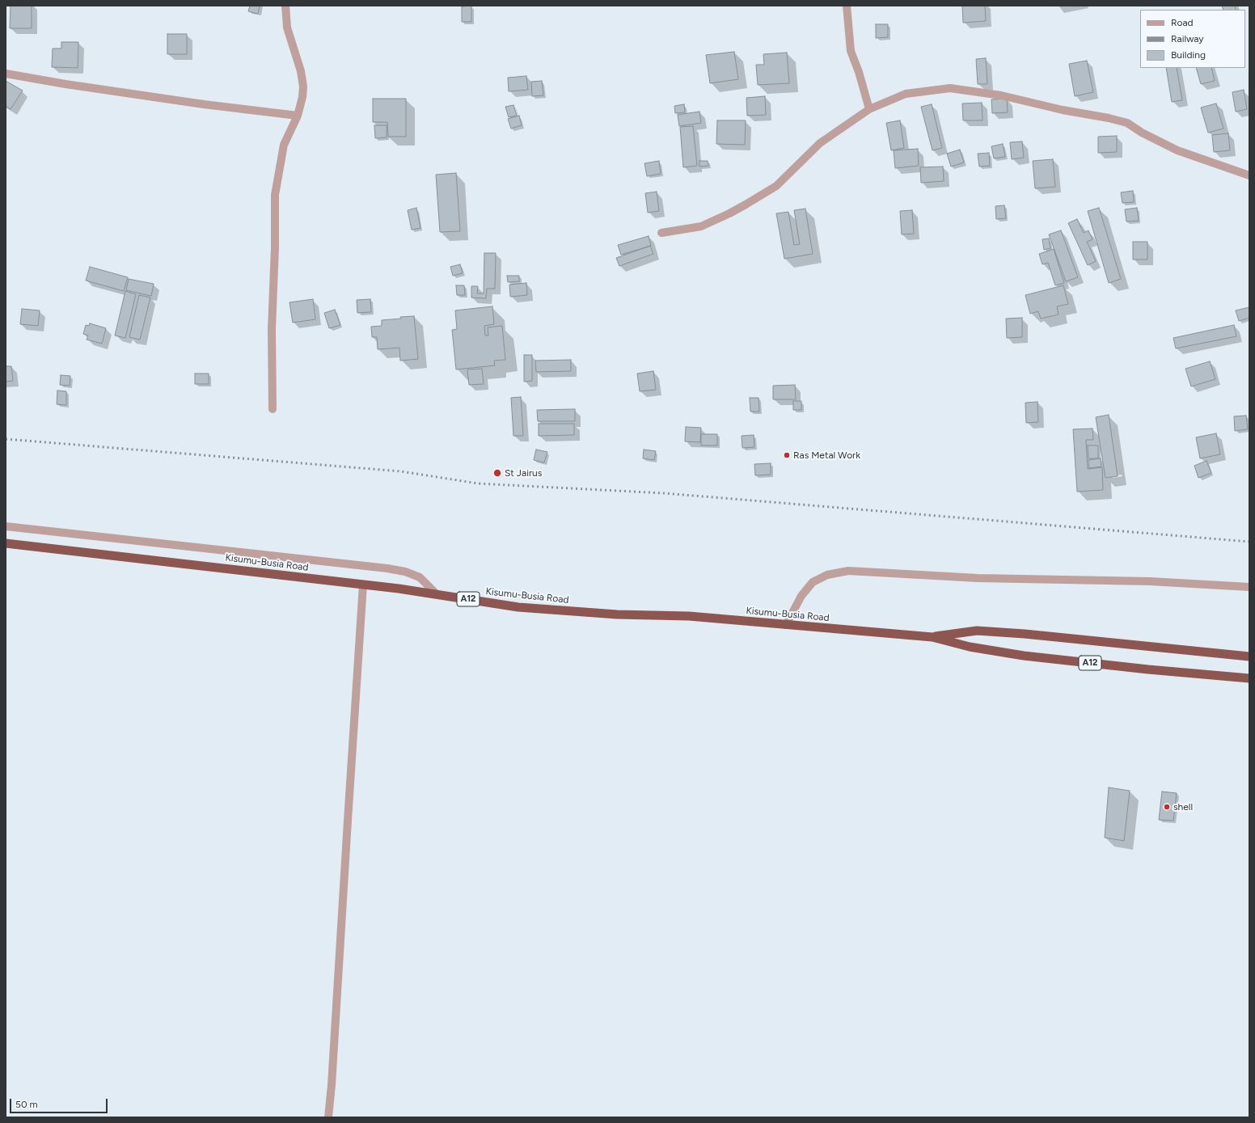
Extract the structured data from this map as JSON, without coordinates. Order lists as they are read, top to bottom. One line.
{"streets":{"highway":["Kisumu-Busia Road","A12"]},"crossings":[["Kisumu-Busia Road","A12"]],"places":["Ras Metal Work","St Jairus","shell"],"legend":["Road","Railway","Building"],"scale_bar":"50 m"}
